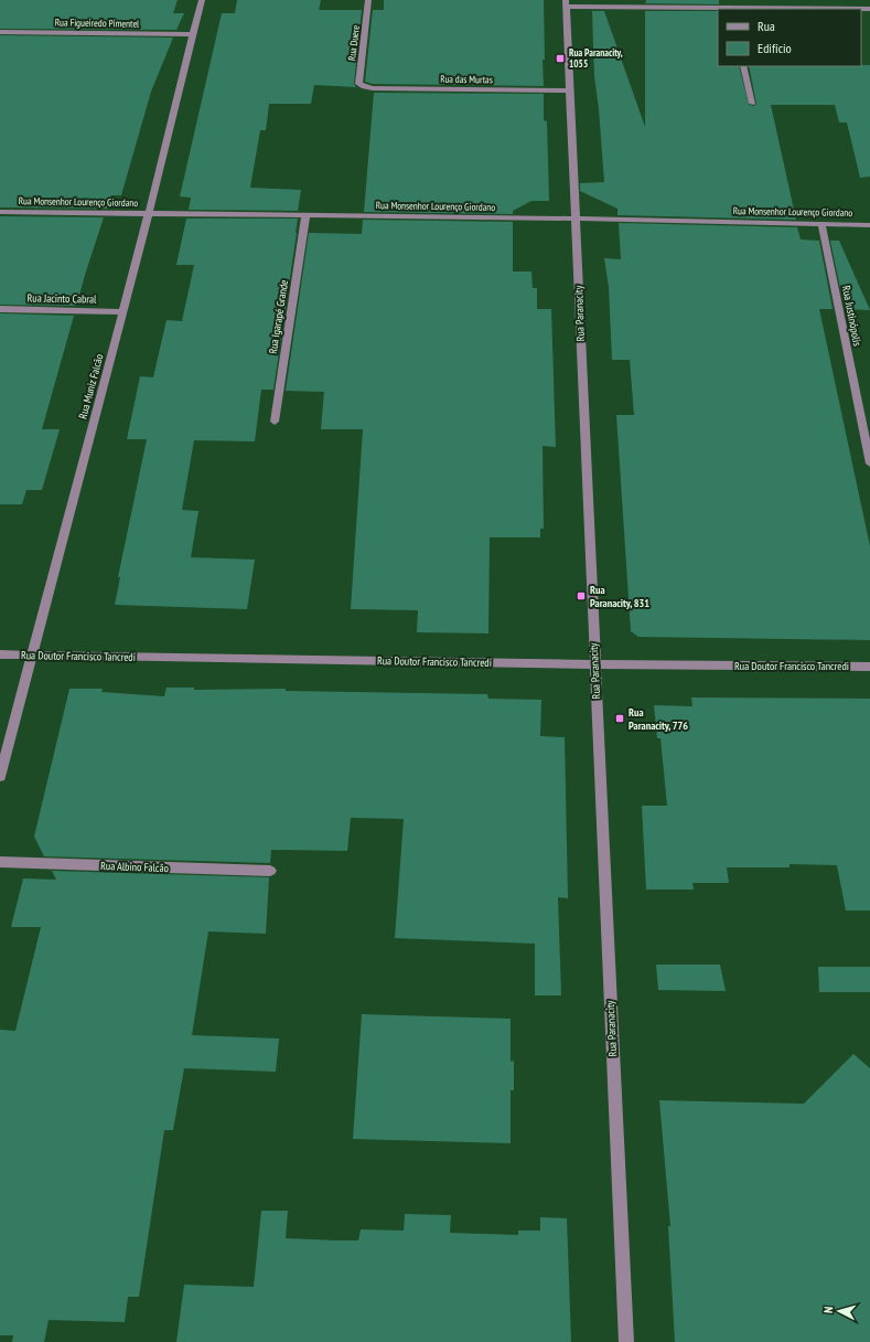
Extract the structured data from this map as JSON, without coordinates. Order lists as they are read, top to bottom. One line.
{"streets":{"street":["Rua Figueiredo Pimentel","Rua Duere","Rua das Murtas","Rua Monsenhor Lourenço Giordano","Rua Jacinto Cabral","Rua Paranacity","Rua Justinópolis","Rua Igarapé Grande","Rua Muniz Falcão","Rua Doutor Francisco Tancredi","Rua Albino Falcão"]},"crossings":[["Rua Figueiredo Pimentel","Rua Muniz Falcão"],["Rua Duere","Rua das Murtas"],["Rua das Murtas","Rua Paranacity"],["Rua Monsenhor Lourenço Giordano","Rua Paranacity"],["Rua Monsenhor Lourenço Giordano","Rua Justinópolis"],["Rua Monsenhor Lourenço Giordano","Rua Igarapé Grande"],["Rua Monsenhor Lourenço Giordano","Rua Muniz Falcão"],["Rua Jacinto Cabral","Rua Muniz Falcão"],["Rua Paranacity","Rua Doutor Francisco Tancredi"],["Rua Muniz Falcão","Rua Doutor Francisco Tancredi"]],"places":{"transit":["Rua Paranacity, 1055","Rua Paranacity, 831","Rua Paranacity, 776"]},"legend":["Rua","Edifício"],"north":"left"}
